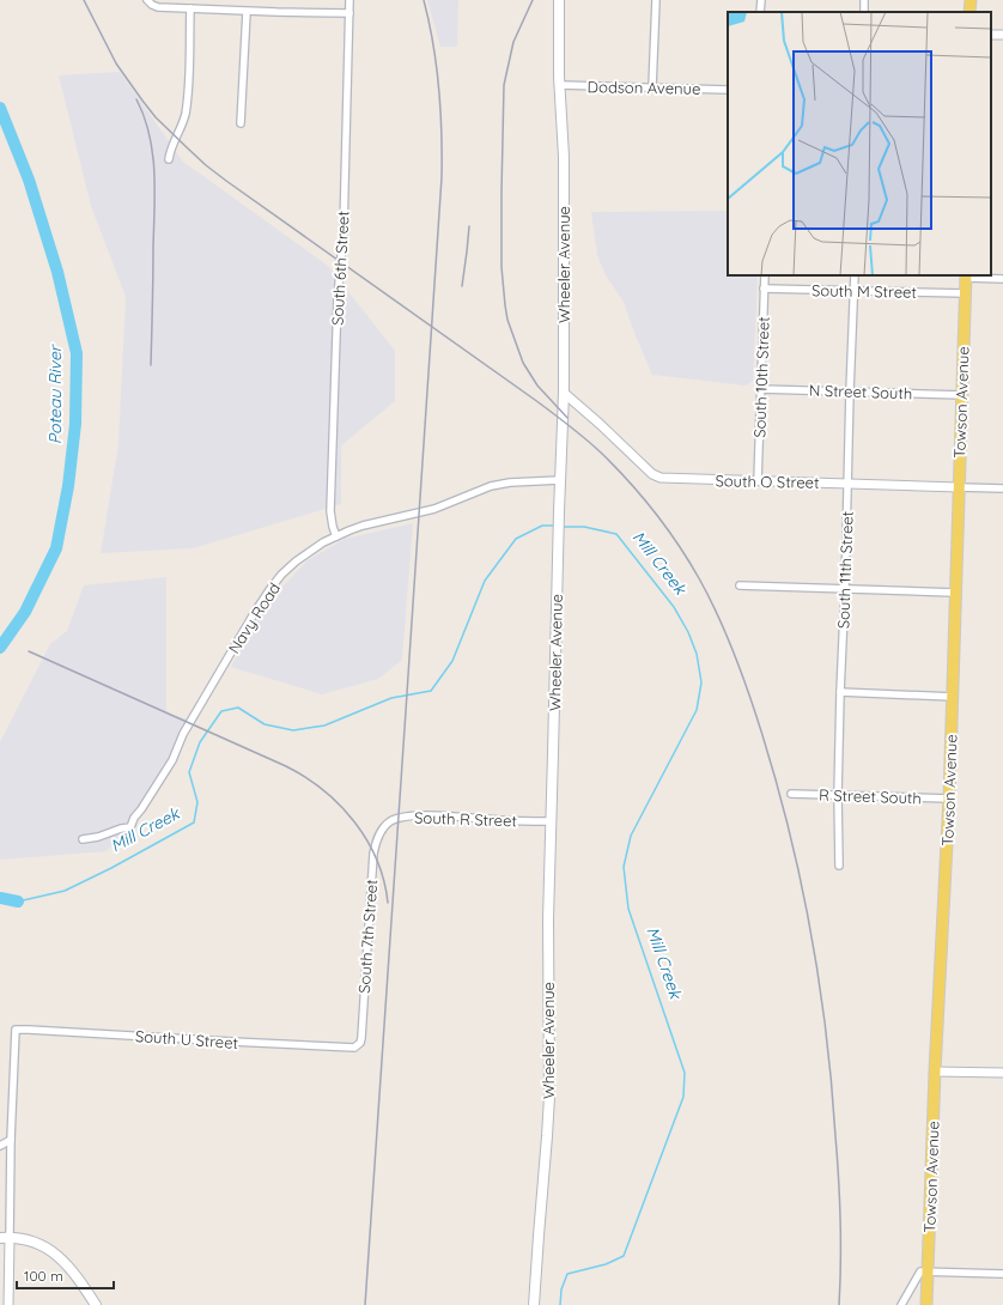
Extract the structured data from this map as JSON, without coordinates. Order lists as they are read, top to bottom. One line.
{"streets":{"main road":["Wheeler Avenue","Towson Avenue"],"street":["Dodson Avenue","South 6th Street","South M Street","South 10th Street","N Street South","South O Street","South 11th Street","Navy Road","R Street South","South R Street","South 7th Street","South U Street"]},"crossings":[["Dodson Avenue","Wheeler Avenue"],["Wheeler Avenue","South O Street"],["Wheeler Avenue","Navy Road"],["Wheeler Avenue","South R Street"],["South 6th Street","Navy Road"],["South M Street","South 10th Street"],["South M Street","Towson Avenue"],["South M Street","South 11th Street"],["South 10th Street","N Street South"],["South 10th Street","South O Street"],["N Street South","Towson Avenue"],["N Street South","South 11th Street"],["Towson Avenue","South O Street"],["Towson Avenue","R Street South"],["South O Street","South 11th Street"],["South 11th Street","R Street South"],["South R Street","South 7th Street"],["South 7th Street","South U Street"]],"water":["Poteau River","Mill Creek"],"scale_bar":"100 m"}
